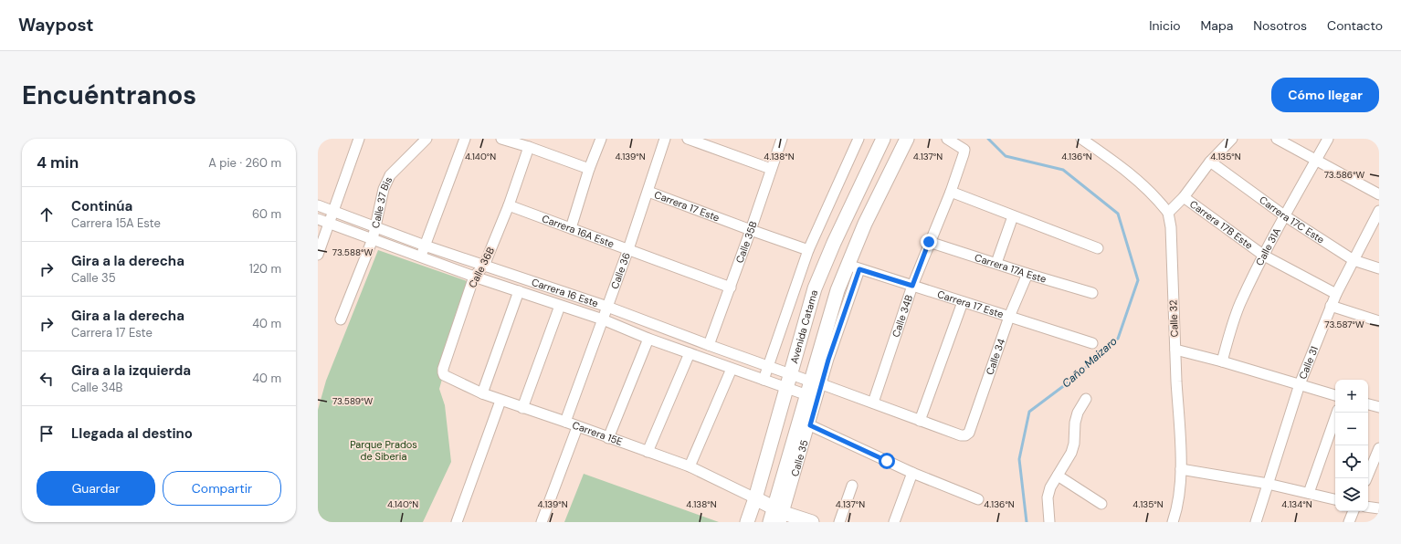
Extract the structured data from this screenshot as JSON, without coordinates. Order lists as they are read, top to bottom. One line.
{"streets":{"main road":["Avenida Catama"],"street":["Calle 37 Bis","Carrera 17 Este","Carrera 17C Este","Carrera 17B Este","Carrera 16A Este","Calle 35B","Calle 31A","Calle 36B","Carrera 17A Este","Calle 36","Carrera 16 Este","Calle 34B","Calle 32","Calle 34","Calle 31","Carrera 15E","Calle 35"]},"crossings":[["Calle 37 Bis","Carrera 16 Este"],["Carrera 17 Este","Calle 35B"],["Carrera 17 Este","Calle 36"],["Carrera 17 Este","Calle 34B"],["Carrera 17 Este","Calle 34"],["Carrera 17C Este","Calle 31A"],["Carrera 17C Este","Calle 31"],["Carrera 17B Este","Calle 31A"],["Carrera 17B Este","Calle 31"],["Carrera 16A Este","Calle 35B"],["Carrera 16A Este","Calle 36B"],["Carrera 16A Este","Calle 36"],["Calle 35B","Carrera 16 Este"],["Calle 36B","Carrera 16 Este"],["Calle 36B","Carrera 15E"],["Carrera 17A Este","Calle 34B"],["Carrera 17A Este","Calle 34"],["Calle 36","Carrera 16 Este"],["Calle 36","Carrera 15E"],["Carrera 16 Este","Calle 34B"],["Carrera 16 Este","Avenida Catama"],["Carrera 16 Este","Calle 34"],["Carrera 16 Este","Calle 35"],["Avenida Catama","Carrera 15E"]],"water":["Caño Maizaro"],"parks":["Parque Prados de Siberia"],"page":{"header":"Waypost","nav":["Inicio","Mapa","Nosotros","Contacto"],"buttons":["Cómo llegar",["Guardar","Compartir"]],"title":"Encuéntranos","heading":["4 min","A pie · 260 m"],"list":[["Continúa","Carrera 15A Este","60 m"],["Gira a la derecha","Calle 35","120 m"],["Gira a la derecha","Carrera 17 Este","40 m"],["Gira a la izquierda","Calle 34B","40 m"],"Llegada al destino"],"map_buttons":["+","−"]},"coordinates":["4.140°N","4.139°N","4.138°N","4.137°N","4.136°N","4.135°N","73.586°W","73.588°W","73.587°W","73.589°W","4.134°N"]}
